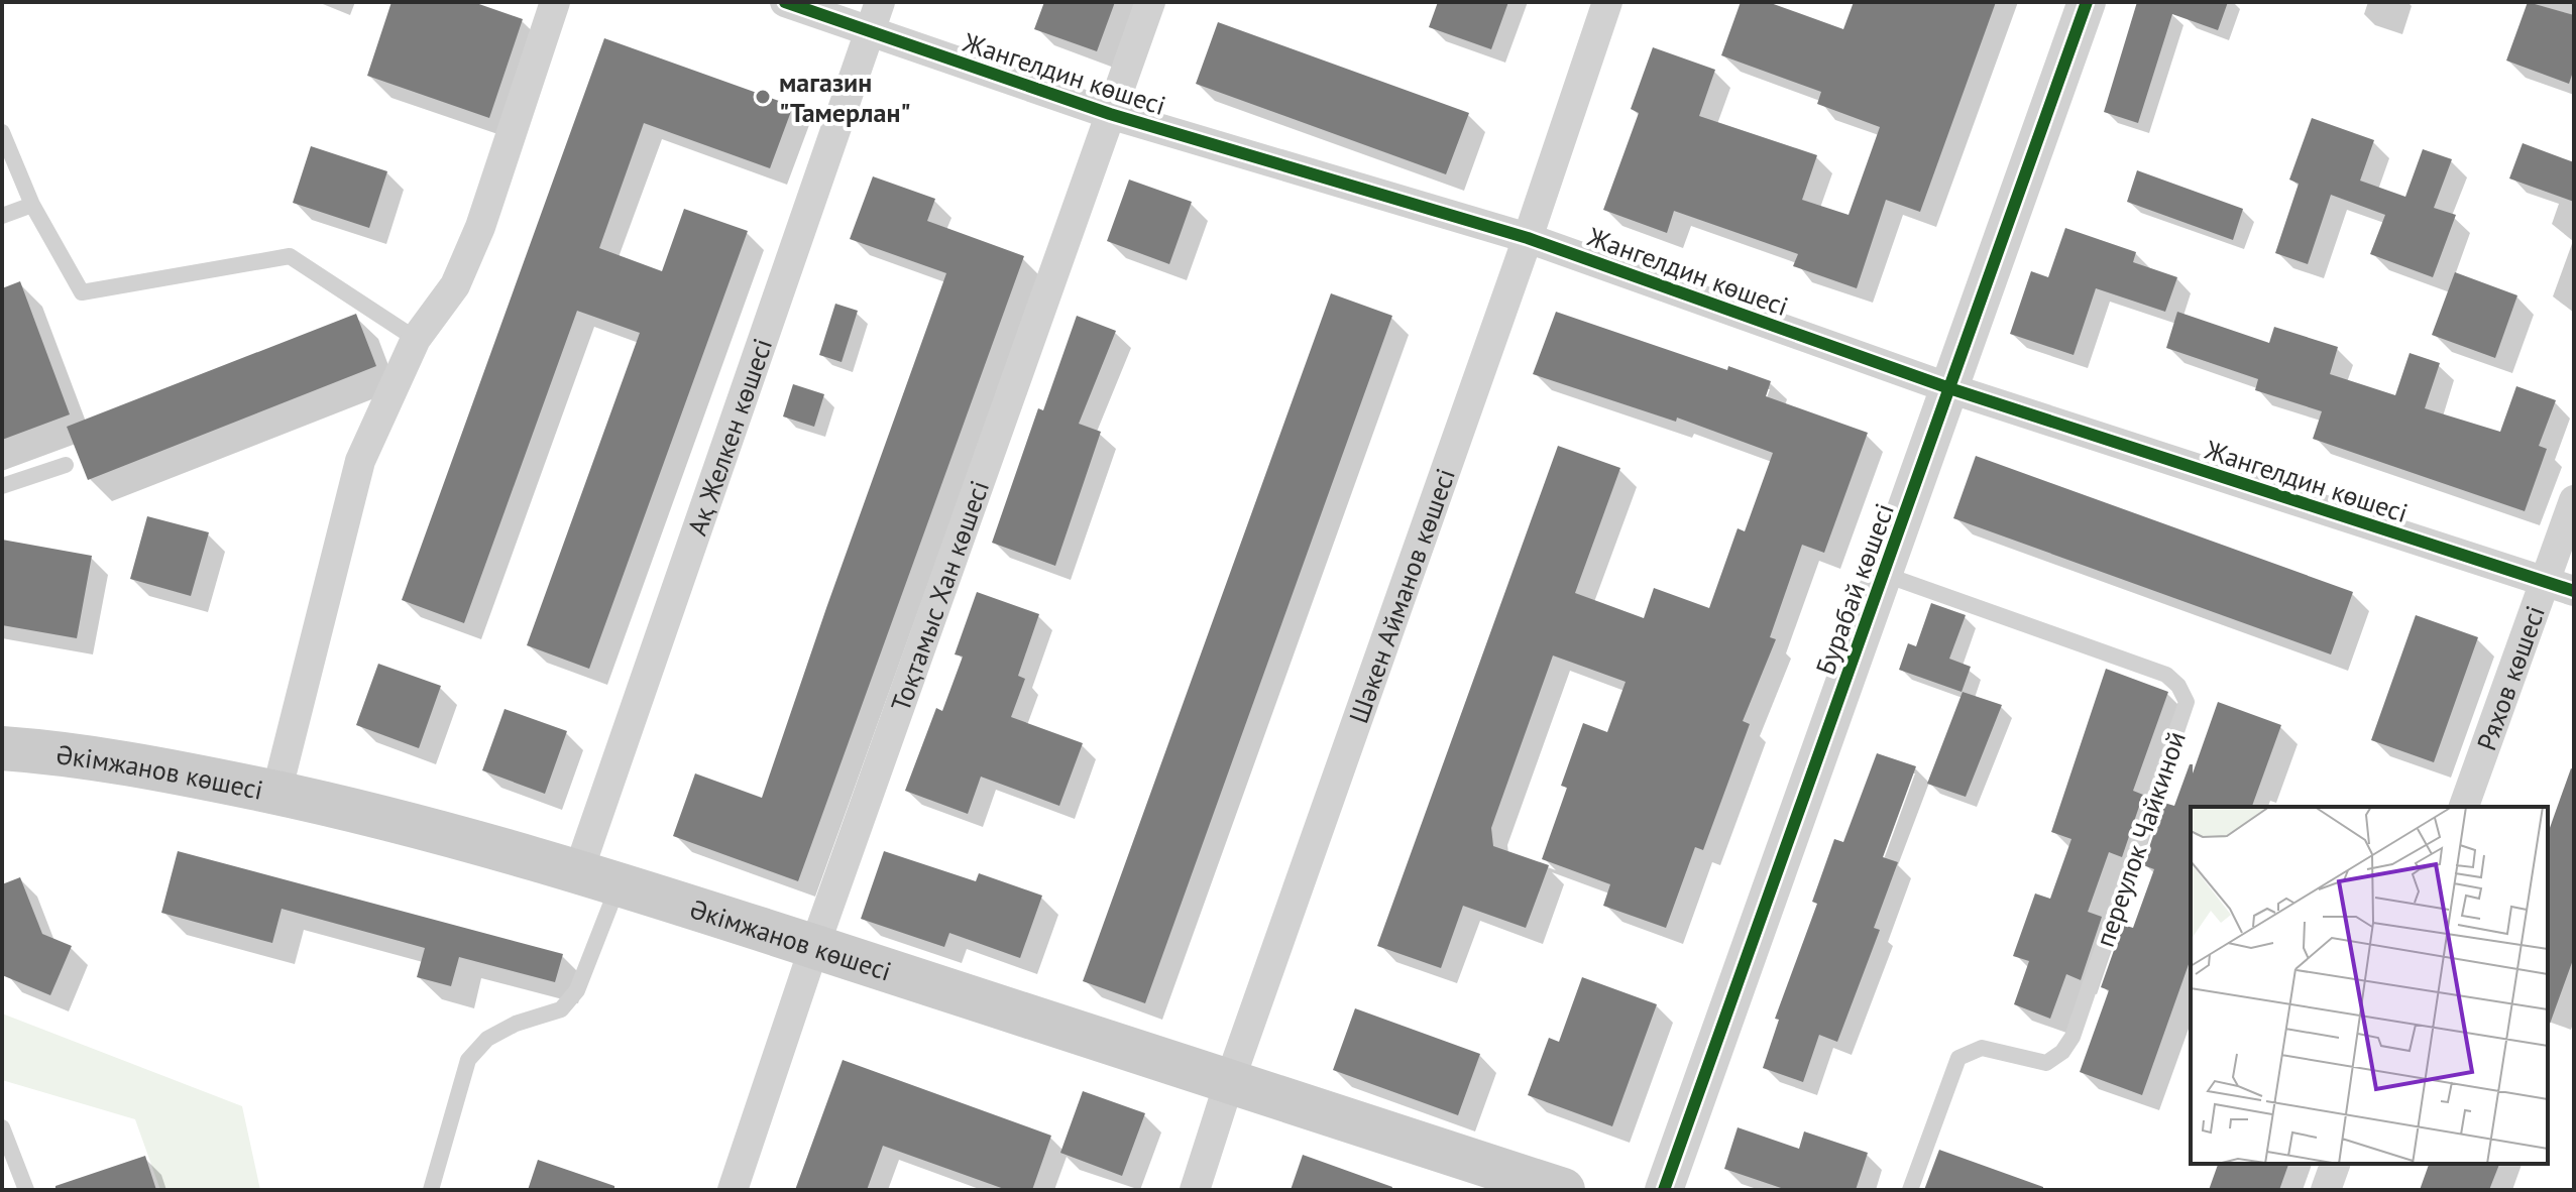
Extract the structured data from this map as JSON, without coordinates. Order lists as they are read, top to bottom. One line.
{"streets":{"main road":["Әкімжанов көшесі"],"street":["Жангелдин көшесі","Ақ Желкен көшесі","Бурабай көшесі","Тоқтамыс Хан көшесі","Шәкен Айманов көшесі","Ряхов көшесі"],"lane":["переулок Чайкиной"]},"crossings":[["Жангелдин көшесі","Ақ Желкен көшесі"],["Жангелдин көшесі","Бурабай көшесі"],["Жангелдин көшесі","Тоқтамыс Хан көшесі"],["Жангелдин көшесі","Шәкен Айманов көшесі"],["Жангелдин көшесі","Ряхов көшесі"],["Ақ Желкен көшесі","Әкімжанов көшесі"],["Бурабай көшесі","переулок Чайкиной"],["Тоқтамыс Хан көшесі","Әкімжанов көшесі"],["Шәкен Айманов көшесі","Әкімжанов көшесі"]],"places":["магазин \"Тамерлан\""]}
